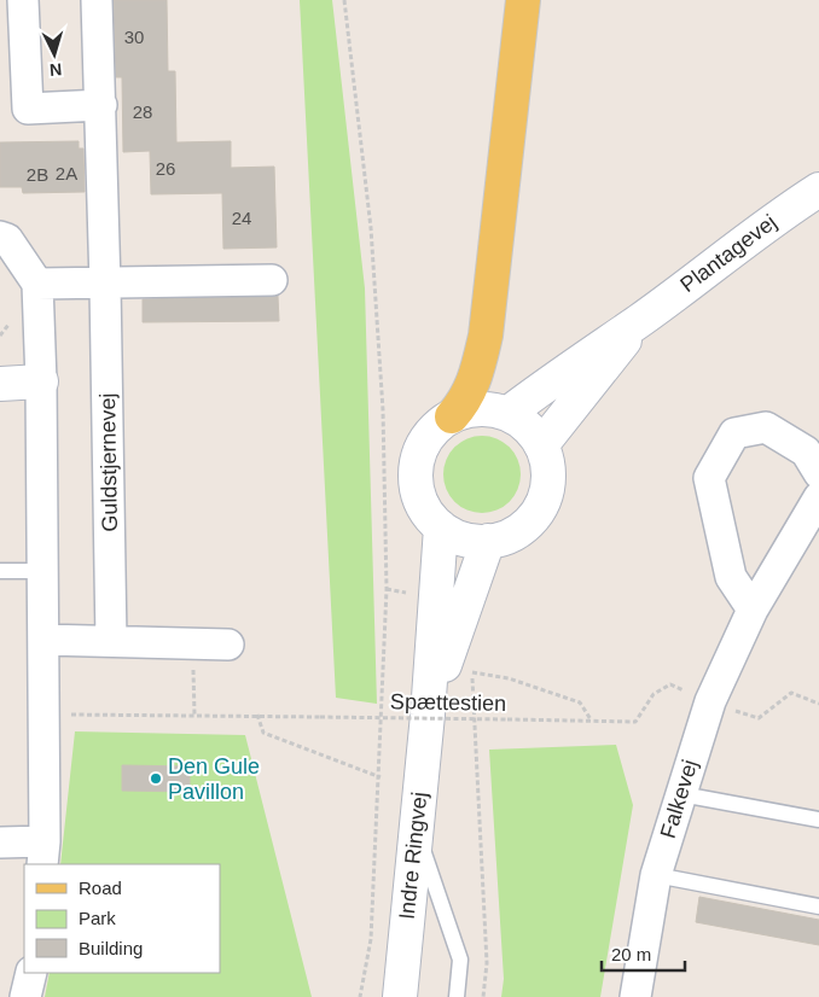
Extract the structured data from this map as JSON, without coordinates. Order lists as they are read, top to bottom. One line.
{"streets":{"street":["Plantagevej","Guldstjernevej","Falkevej","Indre Ringvej"],"path":["Spættestien"]},"crossings":[["Plantagevej","Indre Ringvej"],["Spættestien","Falkevej"]],"places":["Den Gule Pavillon"],"house_numbers":["30","28","26","2A","2B","24"],"legend":["Road","Park","Building"],"scale_bar":"20 m","north":"bottom"}
